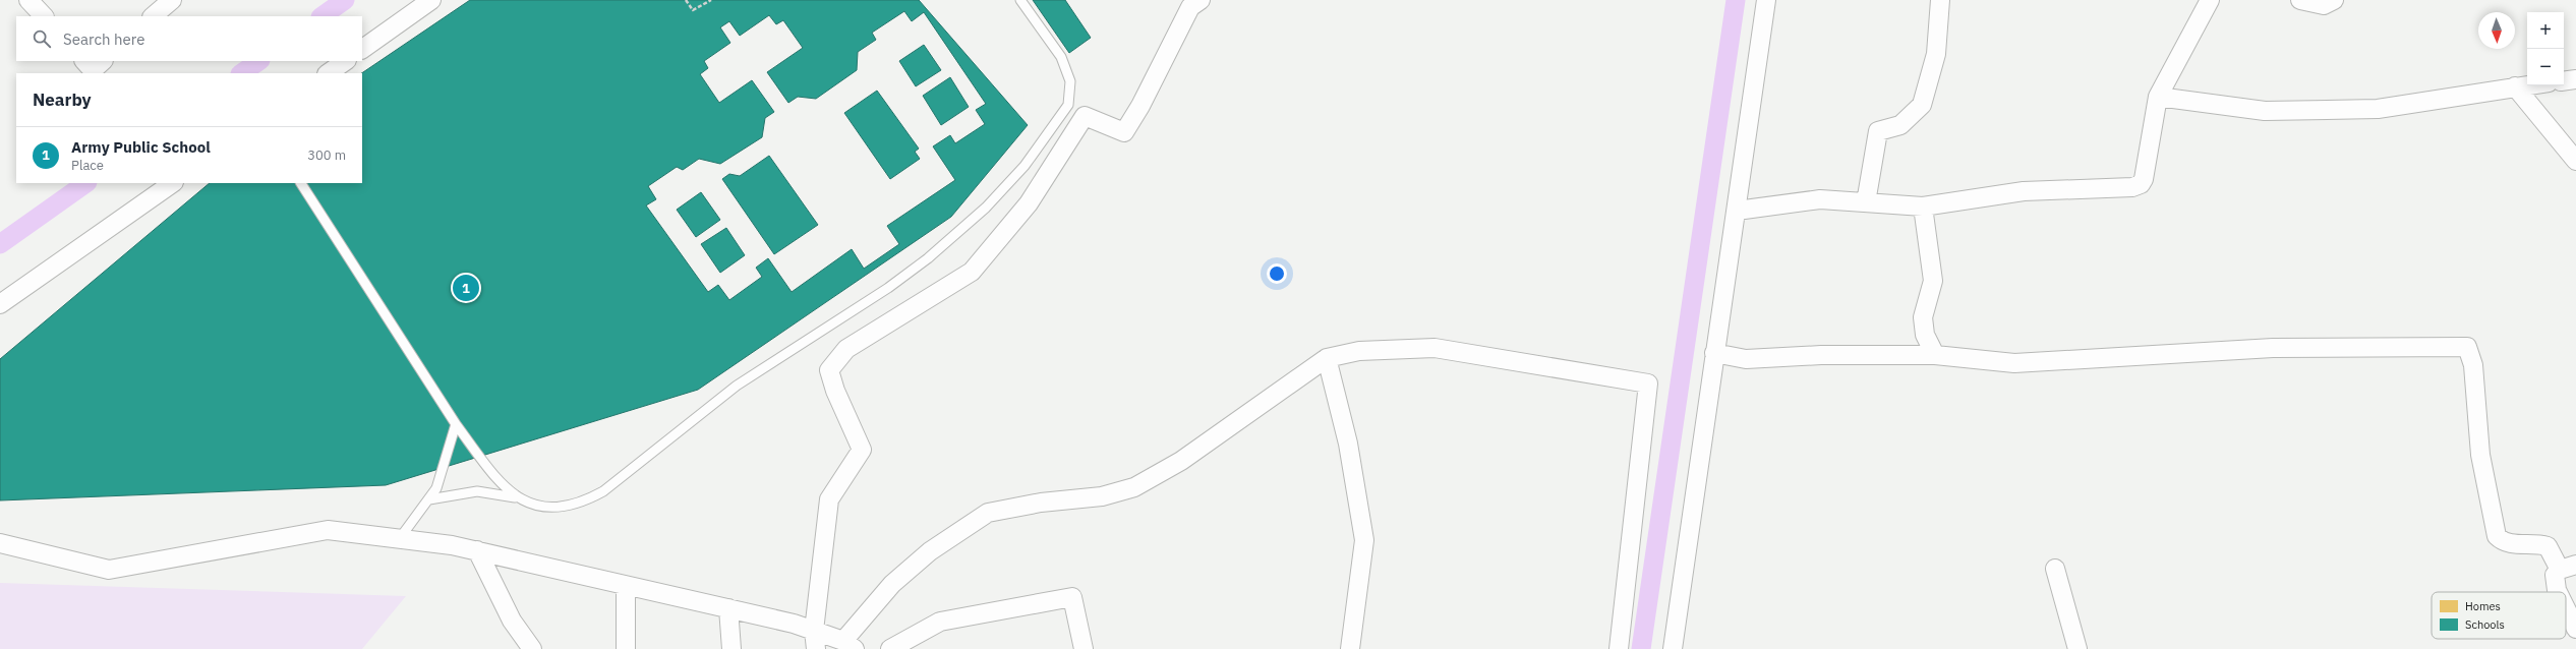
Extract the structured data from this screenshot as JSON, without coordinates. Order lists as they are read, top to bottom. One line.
{"legend":["Homes","Schools"],"north":"bottom","page":{"map_buttons":["+","−"],"search":"Search here","heading":"Nearby","list":[{"mark":"1","name":"Army Public School","note":"Place","value":"300 m"}],"pins":"1"}}
